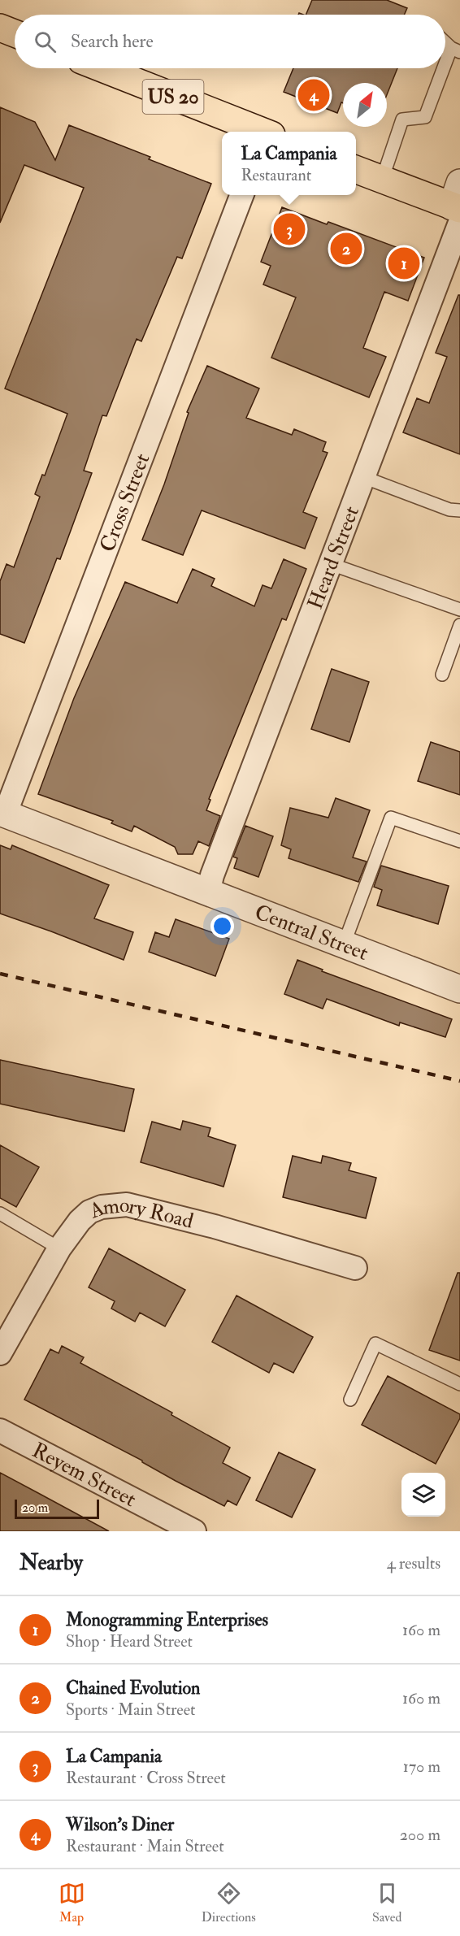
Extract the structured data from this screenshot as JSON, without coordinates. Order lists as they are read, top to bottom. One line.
{"streets":{"main road":["US 20"],"street":["Cross Street","Heard Street","Central Street","Amory Road","Reyem Street"]},"crossings":[["Cross Street","Central Street"],["Heard Street","Central Street"]],"scale_bar":"20 m","north":"top right","page":{"search":"Search here","pins":["4","3","2","1"],"popup":["La Campania","Restaurant"],"scale":"20 m","heading":["Nearby","4 results"],"list":[{"mark":"1","name":"Monogramming Enterprises","note":"Shop · Heard Street","value":"160 m"},{"mark":"2","name":"Chained Evolution","note":"Sports · Main Street","value":"160 m"},{"mark":"3","name":"La Campania","note":"Restaurant · Cross Street","value":"170 m"},{"mark":"4","name":"Wilson's Diner","note":"Restaurant · Main Street","value":"200 m"}],"nav":["Map","Directions","Saved"]}}
